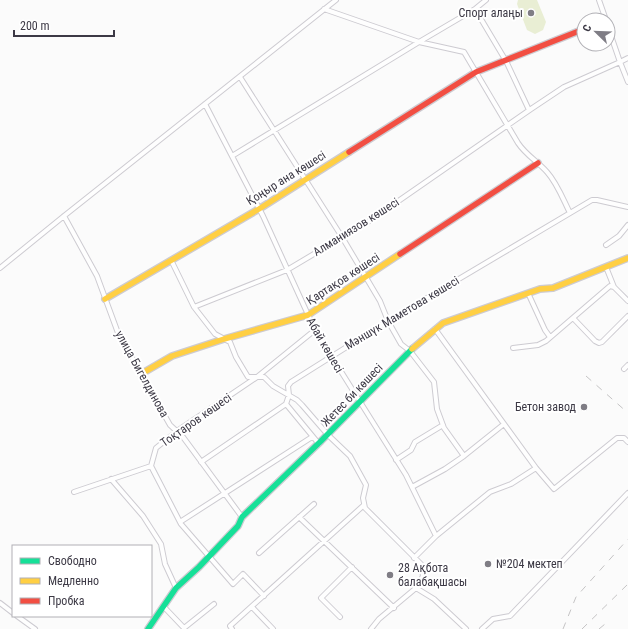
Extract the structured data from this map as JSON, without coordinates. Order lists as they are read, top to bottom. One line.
{"streets":{"street":["Қоңыр ана көшесі","Алманиязов көшесі","Қартақов көшесі","Мәншүк Маметова көшесі","Абай көшесі","улица Бигелдинова","Жетес би көшесі","Тоқтаров көшесі"]},"crossings":[["Қоңыр ана көшесі","Абай көшесі"],["Қоңыр ана көшесі","улица Бигелдинова"],["Алманиязов көшесі","Абай көшесі"],["Қартақов көшесі","Абай көшесі"],["Қартақов көшесі","улица Бигелдинова"],["Мәншүк Маметова көшесі","Абай көшесі"],["Абай көшесі","Жетес би көшесі"],["Абай көшесі","Тоқтаров көшесі"],["улица Бигелдинова","Жетес би көшесі"],["улица Бигелдинова","Тоқтаров көшесі"]],"places":["Спорт алаңы","Бетон завод","№204 мектеп","28 Ақбота балабақшасы"],"legend":["Свободно","Медленно","Пробка"],"scale_bar":"200 m","north":"top left"}
